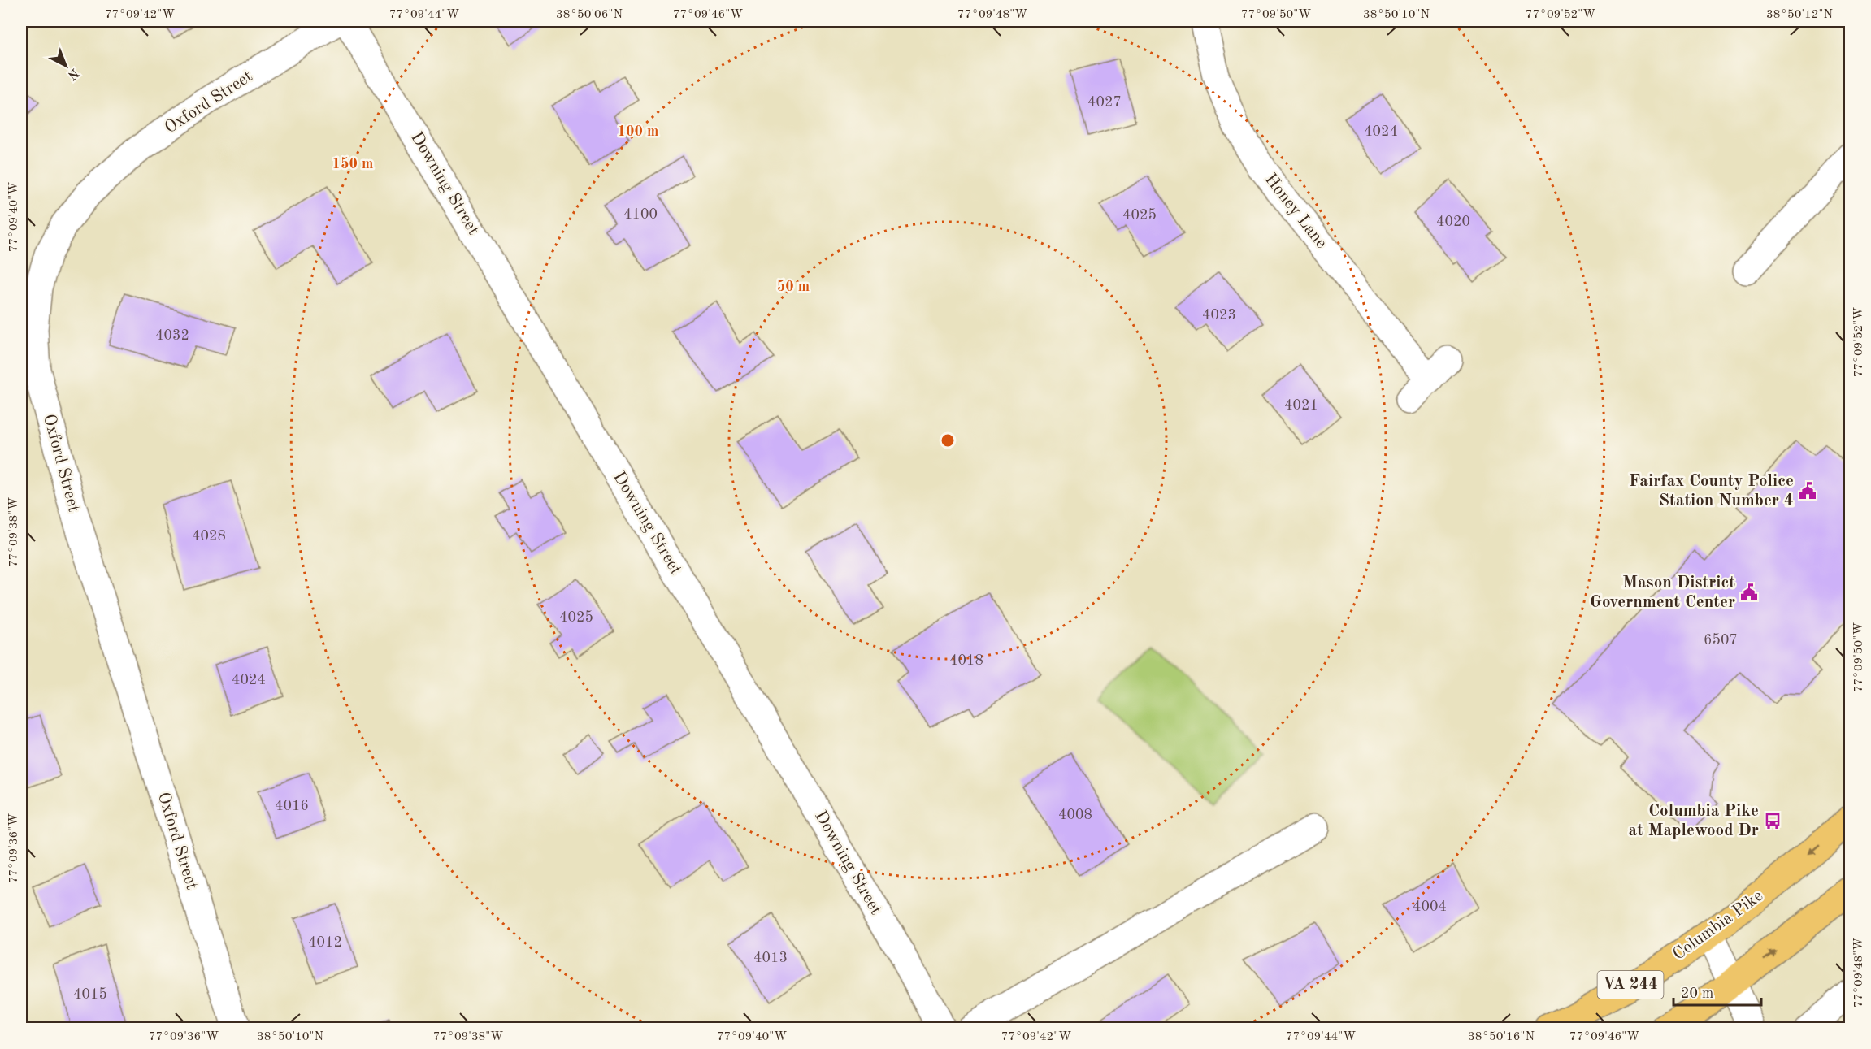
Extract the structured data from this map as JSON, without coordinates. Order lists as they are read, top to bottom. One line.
{"streets":{"main road":["Columbia Pike","VA 244"],"street":["Oxford Street","Downing Street","Honey Lane"]},"places":{"public building":["Fairfax County Police Station Number 4","Mason District Government Center"],"bus stop":["Columbia Pike at Maplewood Dr"]},"house_numbers":["4027","4024","4100","4025","4020","4023","4032","4021","4028","4025","6507","4018","4024","4016","4008","4004","4012","4013","4015"],"scale_bar":"20 m","north":"bottom right","coordinates":["77°09'42\"W","77°09'44\"W","38°50'06\"N","77°09'46\"W","77°09'48\"W","77°09'50\"W","38°50'10\"N","77°09'52\"W","38°50'12\"N","77°09'40\"W","77°09'38\"W","77°09'36\"W","38°50'16\"N"],"rings":["100 m","150 m","50 m"]}
